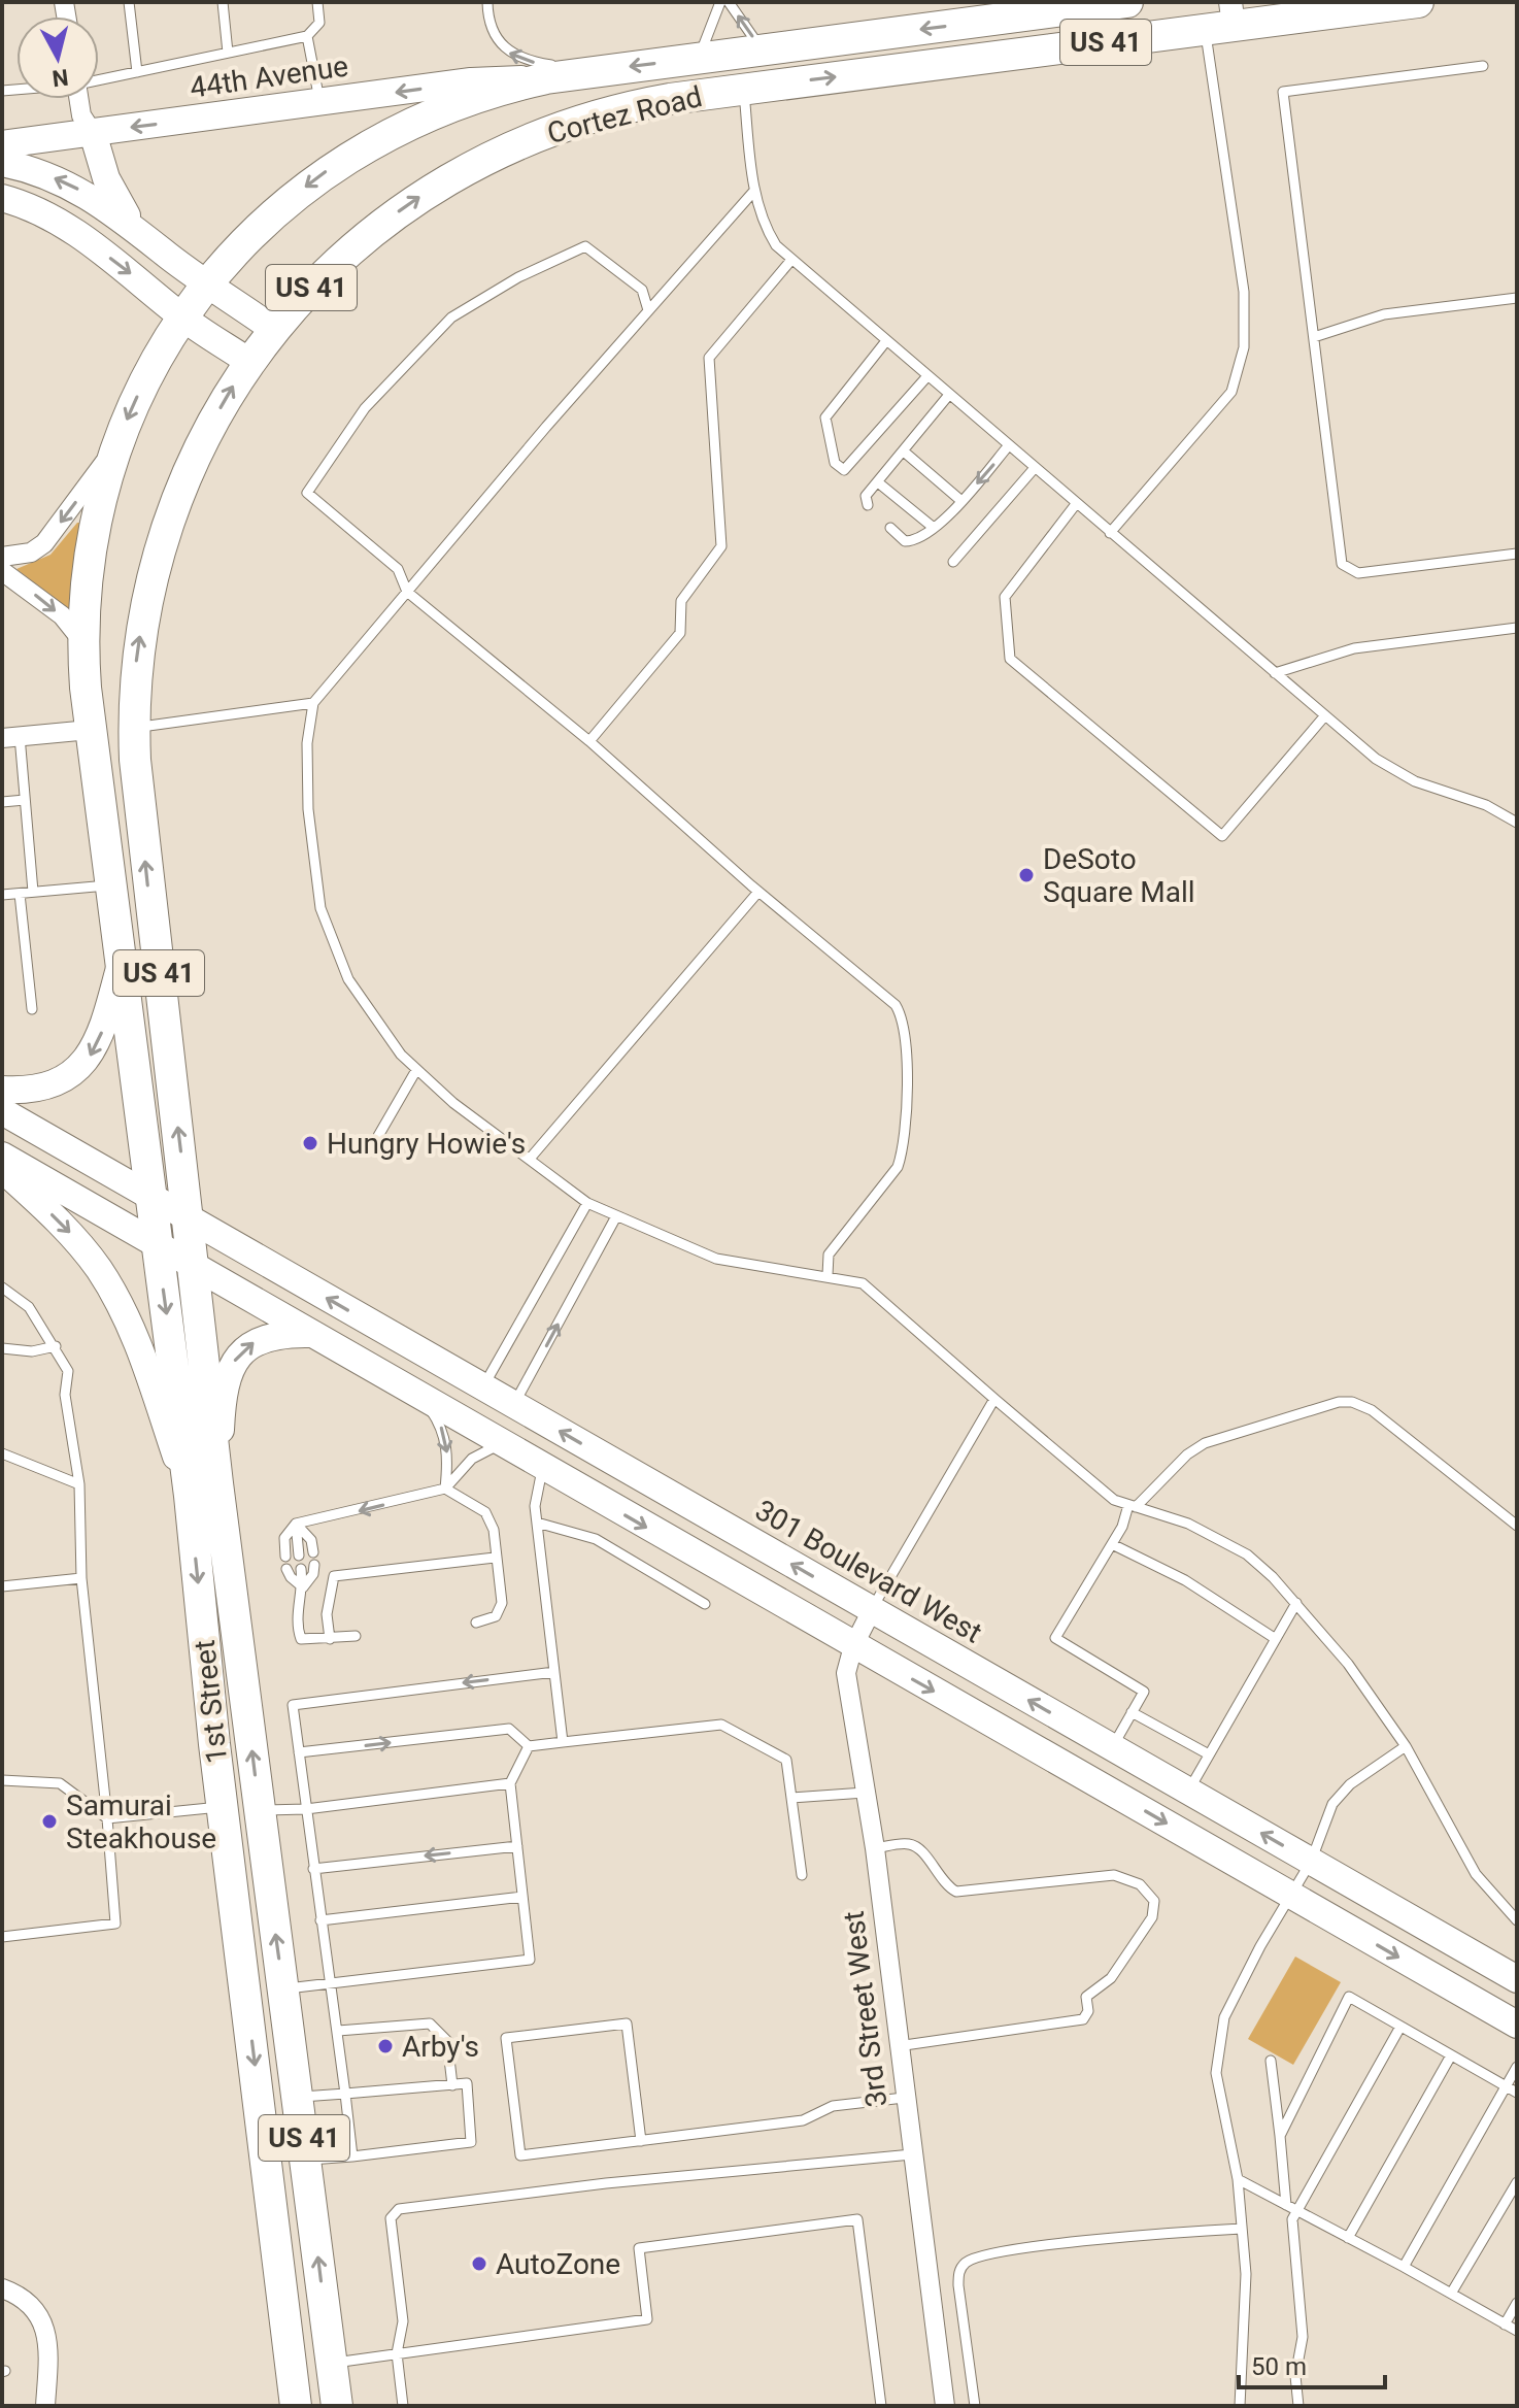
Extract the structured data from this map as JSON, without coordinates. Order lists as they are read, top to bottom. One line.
{"streets":{"main road":["US 41","44th Avenue","Cortez Road","301 Boulevard West","1st Street"],"street":["3rd Street West"]},"crossings":[["US 41","Cortez Road"],["US 41","301 Boulevard West"],["US 41","1st Street"],["44th Avenue","Cortez Road"],["301 Boulevard West","1st Street"],["301 Boulevard West","3rd Street West"]],"one_way":["44th Avenue"],"places":["DeSoto Square Mall","Hungry Howie's","Samurai Steakhouse","Arby's","AutoZone"],"scale_bar":"50 m","north":"bottom"}
